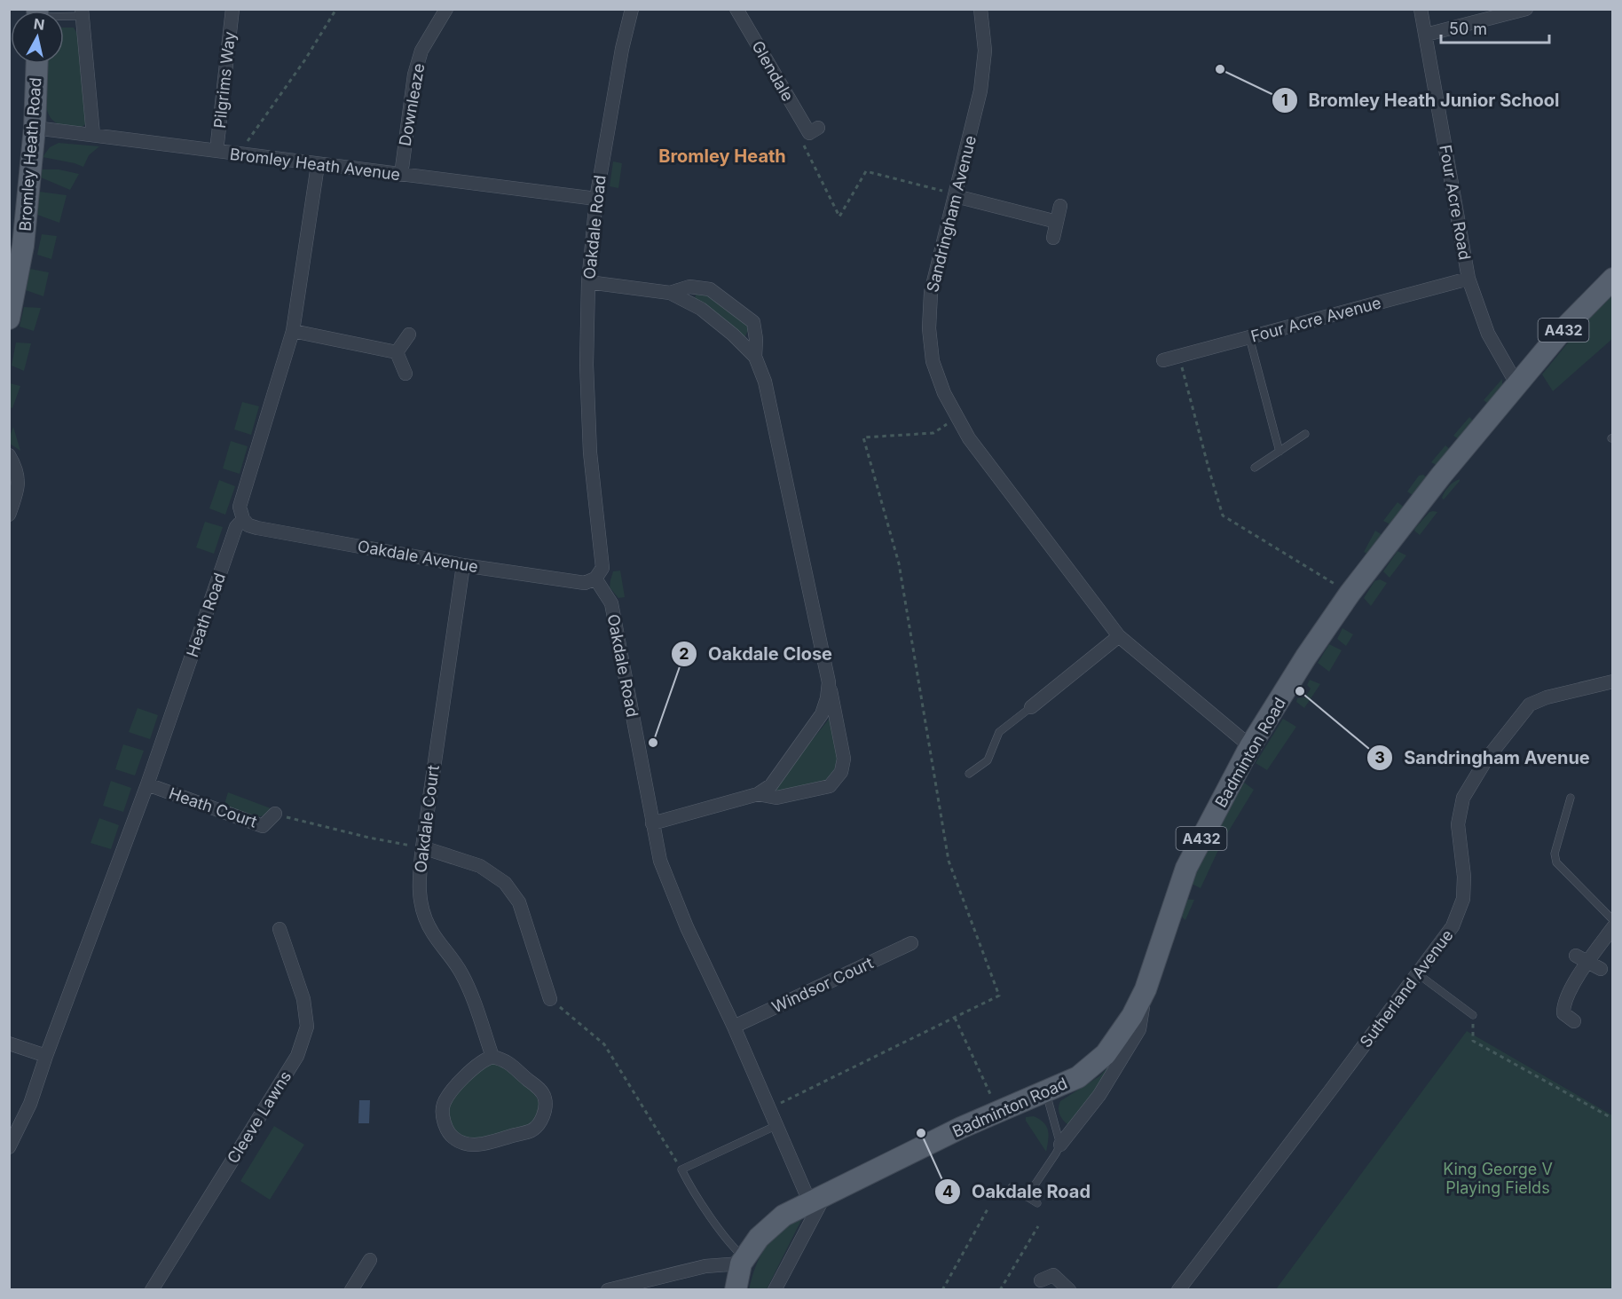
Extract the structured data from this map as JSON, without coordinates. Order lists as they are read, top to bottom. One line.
{"streets":{"main road":["Bromley Heath Road","A432","Badminton Road"],"street":["Glendale","Pilgrims Way","Downleaze","Bromley Heath Avenue","Four Acre Road","Sandringham Avenue","Oakdale Road","Four Acre Avenue","Oakdale Avenue","Heath Road","Heath Court","Oakdale Court","Windsor Court","Sutherland Avenue","Cleeve Lawns"]},"crossings":[["Pilgrims Way","Bromley Heath Avenue"],["Downleaze","Bromley Heath Avenue"],["Bromley Heath Road","Bromley Heath Avenue"],["Bromley Heath Avenue","Oakdale Road"],["Bromley Heath Avenue","Heath Road"],["Four Acre Road","Four Acre Avenue"],["Four Acre Road","Badminton Road"],["Sandringham Avenue","Badminton Road"],["Oakdale Road","Oakdale Avenue"],["Oakdale Road","Badminton Road"],["Oakdale Road","Windsor Court"],["Oakdale Avenue","Heath Road"],["Oakdale Avenue","Oakdale Court"],["Heath Road","Heath Court"]],"districts":["Bromley Heath"],"parks":["King George V Playing Fields"],"places":["Bromley Heath Junior School","Sandringham Avenue","Oakdale Close","Oakdale Road"],"scale_bar":"50 m","north":"top"}
